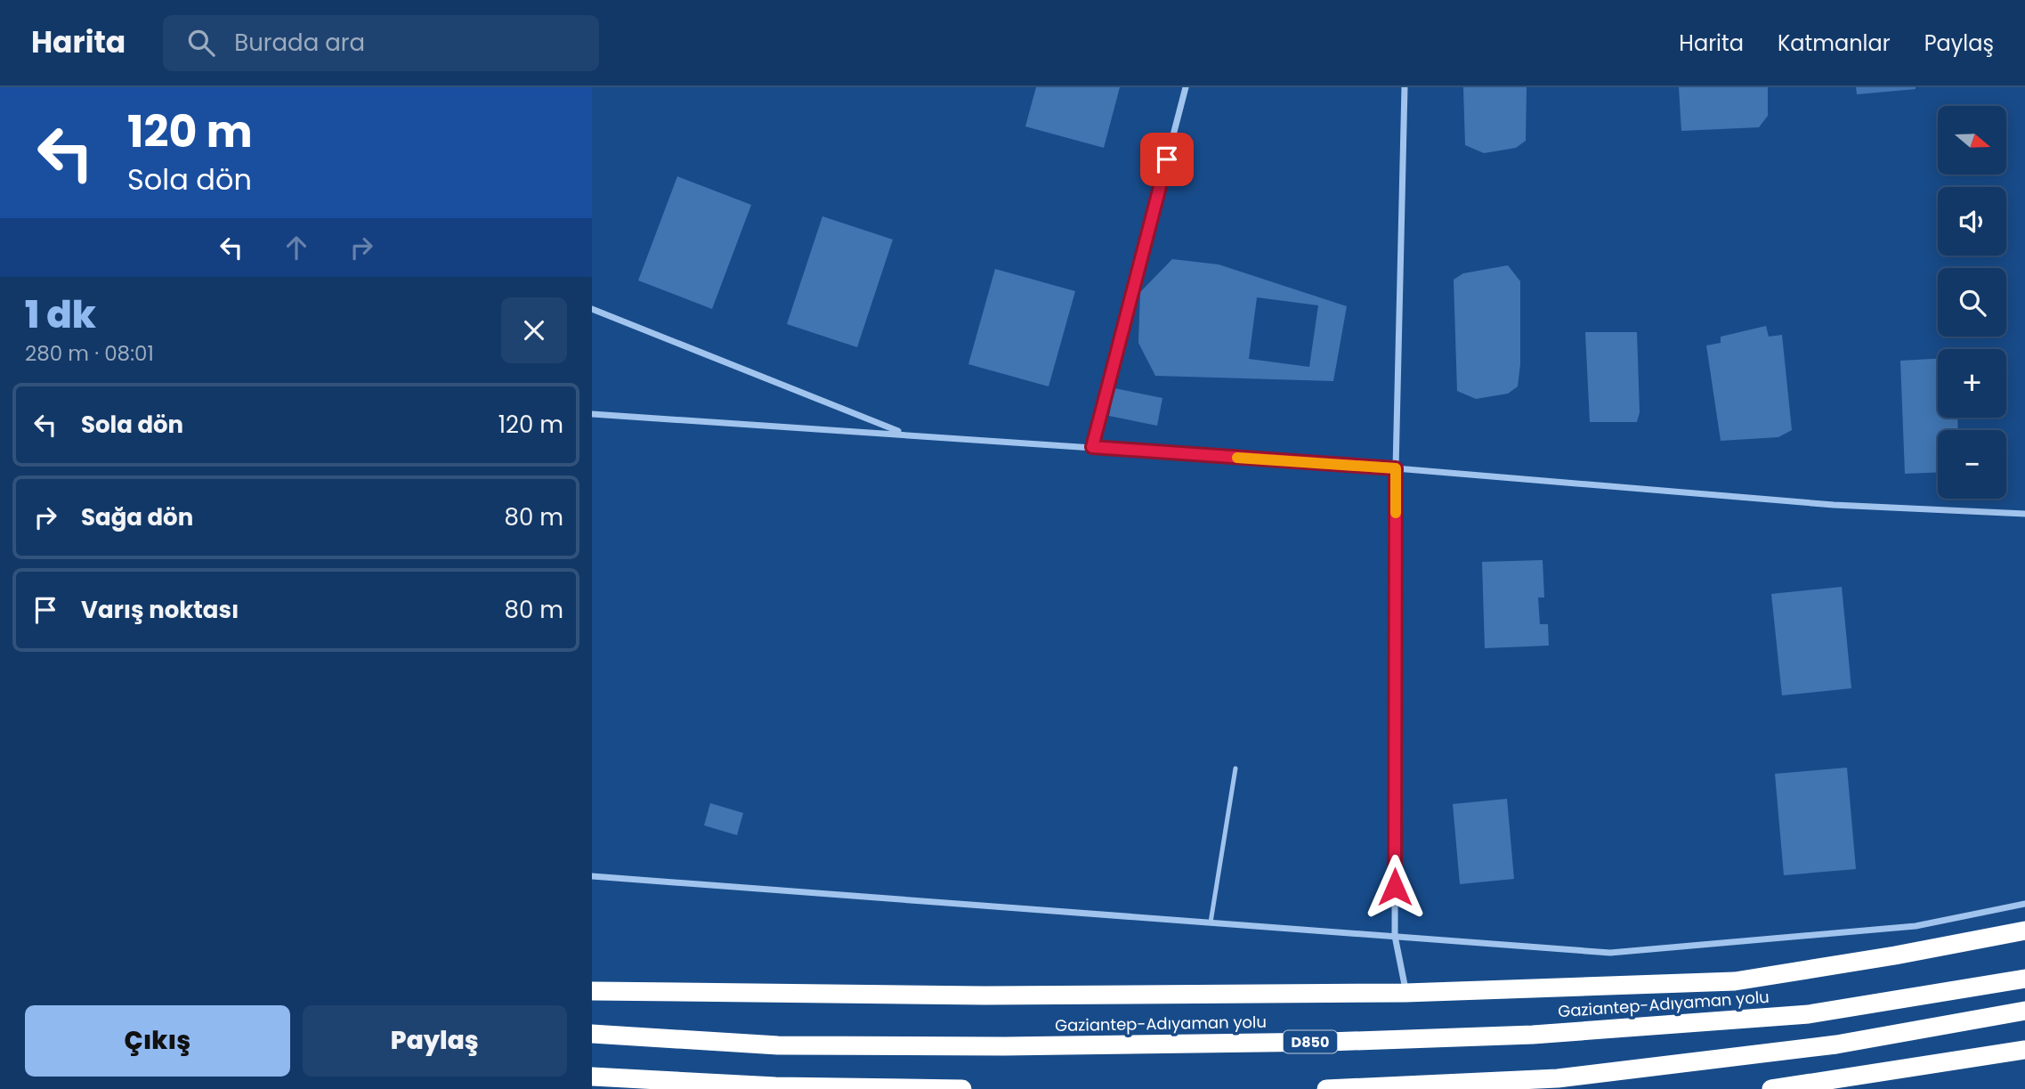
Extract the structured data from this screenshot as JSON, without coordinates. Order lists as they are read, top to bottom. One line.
{"streets":{"highway":["Gaziantep-Adıyaman yolu","D850"]},"north":"right","page":{"header":"Harita","search":"Burada ara","nav":["Harita","Katmanlar","Paylaş"],"turn":["120 m","Sola dön"],"map_buttons":["+","−"],"heading":["1 dk","280 m · 08:01"],"list":[{"name":"Sola dön","value":"120 m"},{"name":"Sağa dön","value":"80 m"},{"name":"Varış noktası","value":"80 m"}],"buttons":["Çıkış","Paylaş"]}}
